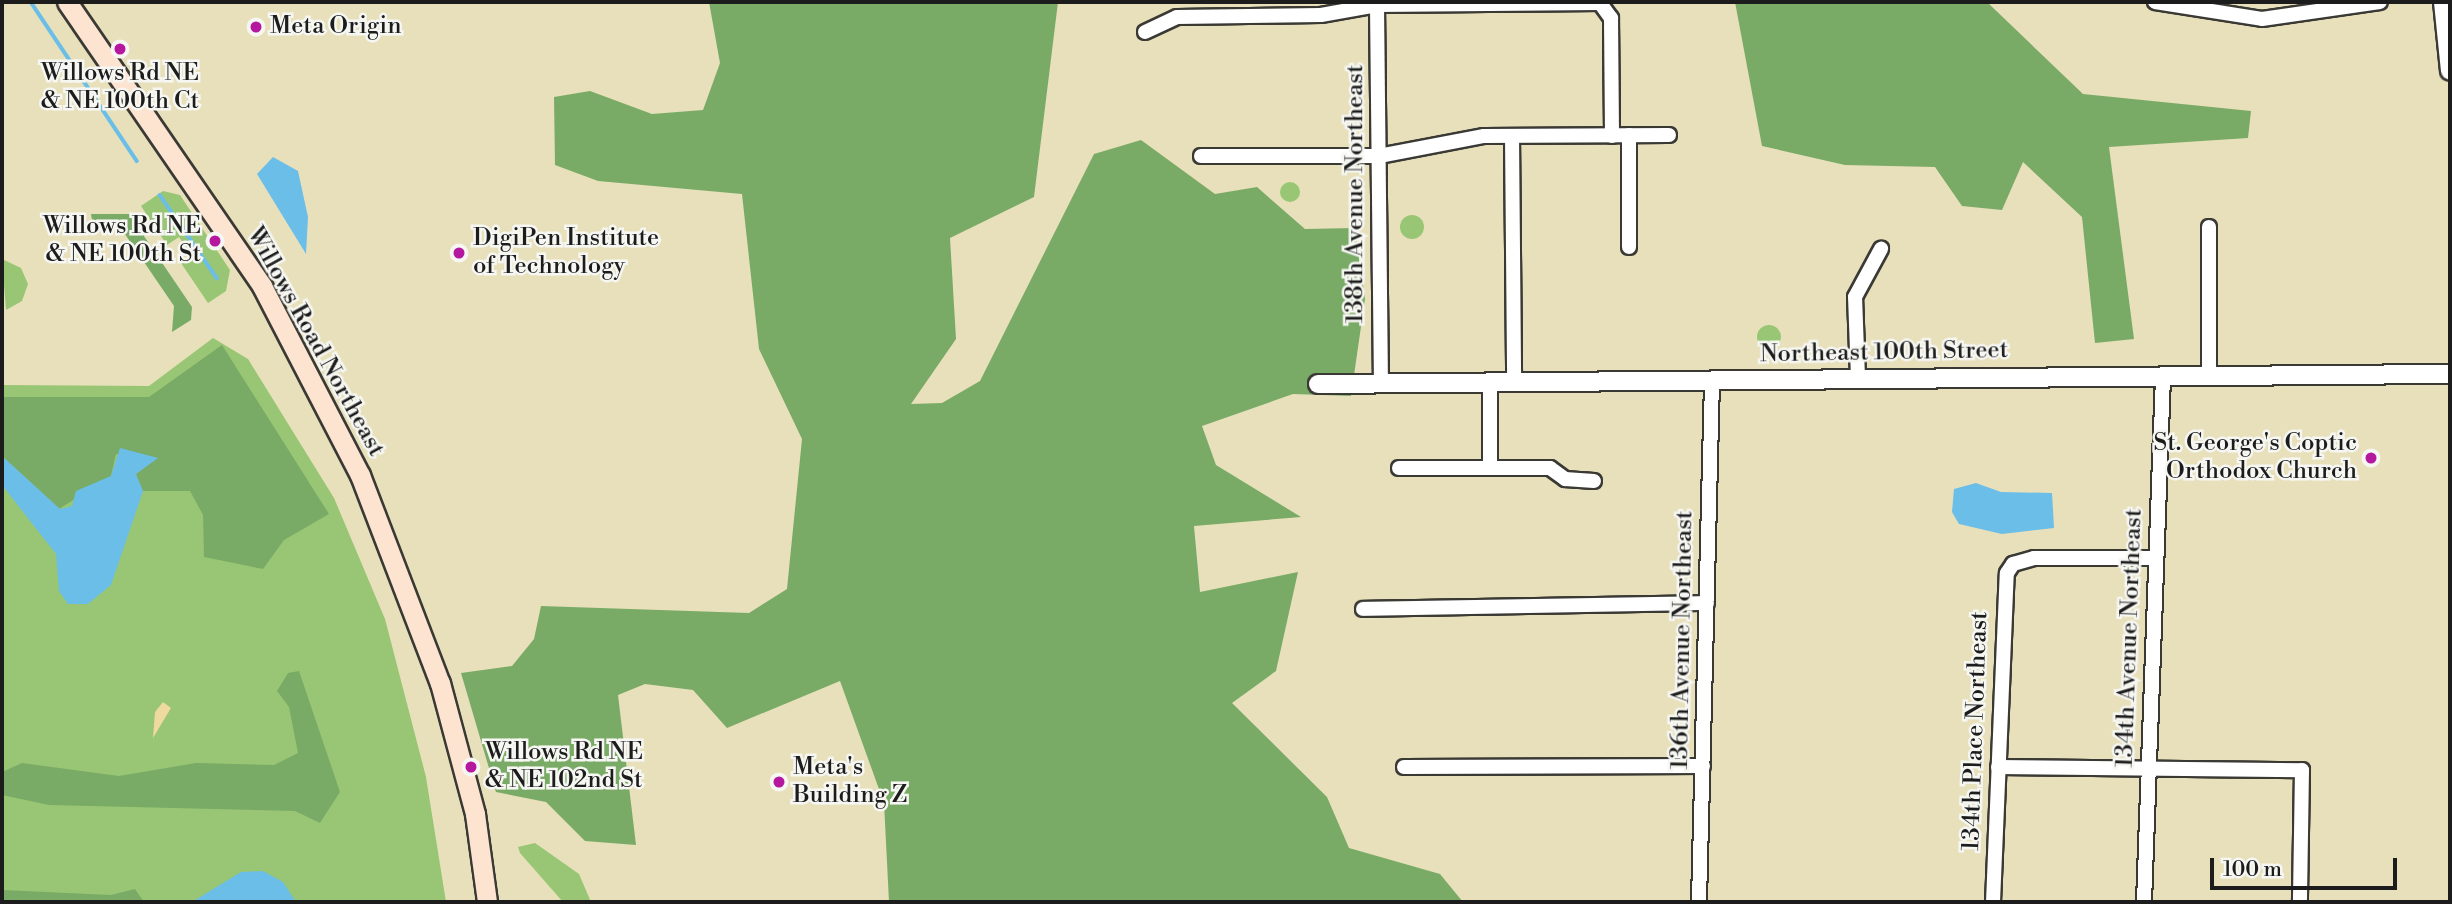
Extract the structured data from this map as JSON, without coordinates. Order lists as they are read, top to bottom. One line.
{"streets":{"main road":["Willows Road Northeast"],"street":["138th Avenue Northeast","Northeast 100th Street","134th Avenue Northeast","136th Avenue Northeast","134th Place Northeast"]},"crossings":[["138th Avenue Northeast","Northeast 100th Street"],["Northeast 100th Street","134th Avenue Northeast"],["Northeast 100th Street","136th Avenue Northeast"],["134th Avenue Northeast","134th Place Northeast"]],"places":["Meta Origin","Willows Rd NE & NE 100th Ct","Willows Rd NE & NE 100th St","DigiPen Institute of Technology","St. George's Coptic Orthodox Church","Willows Rd NE & NE 102nd St","Meta's Building Z"],"scale_bar":"100 m"}
